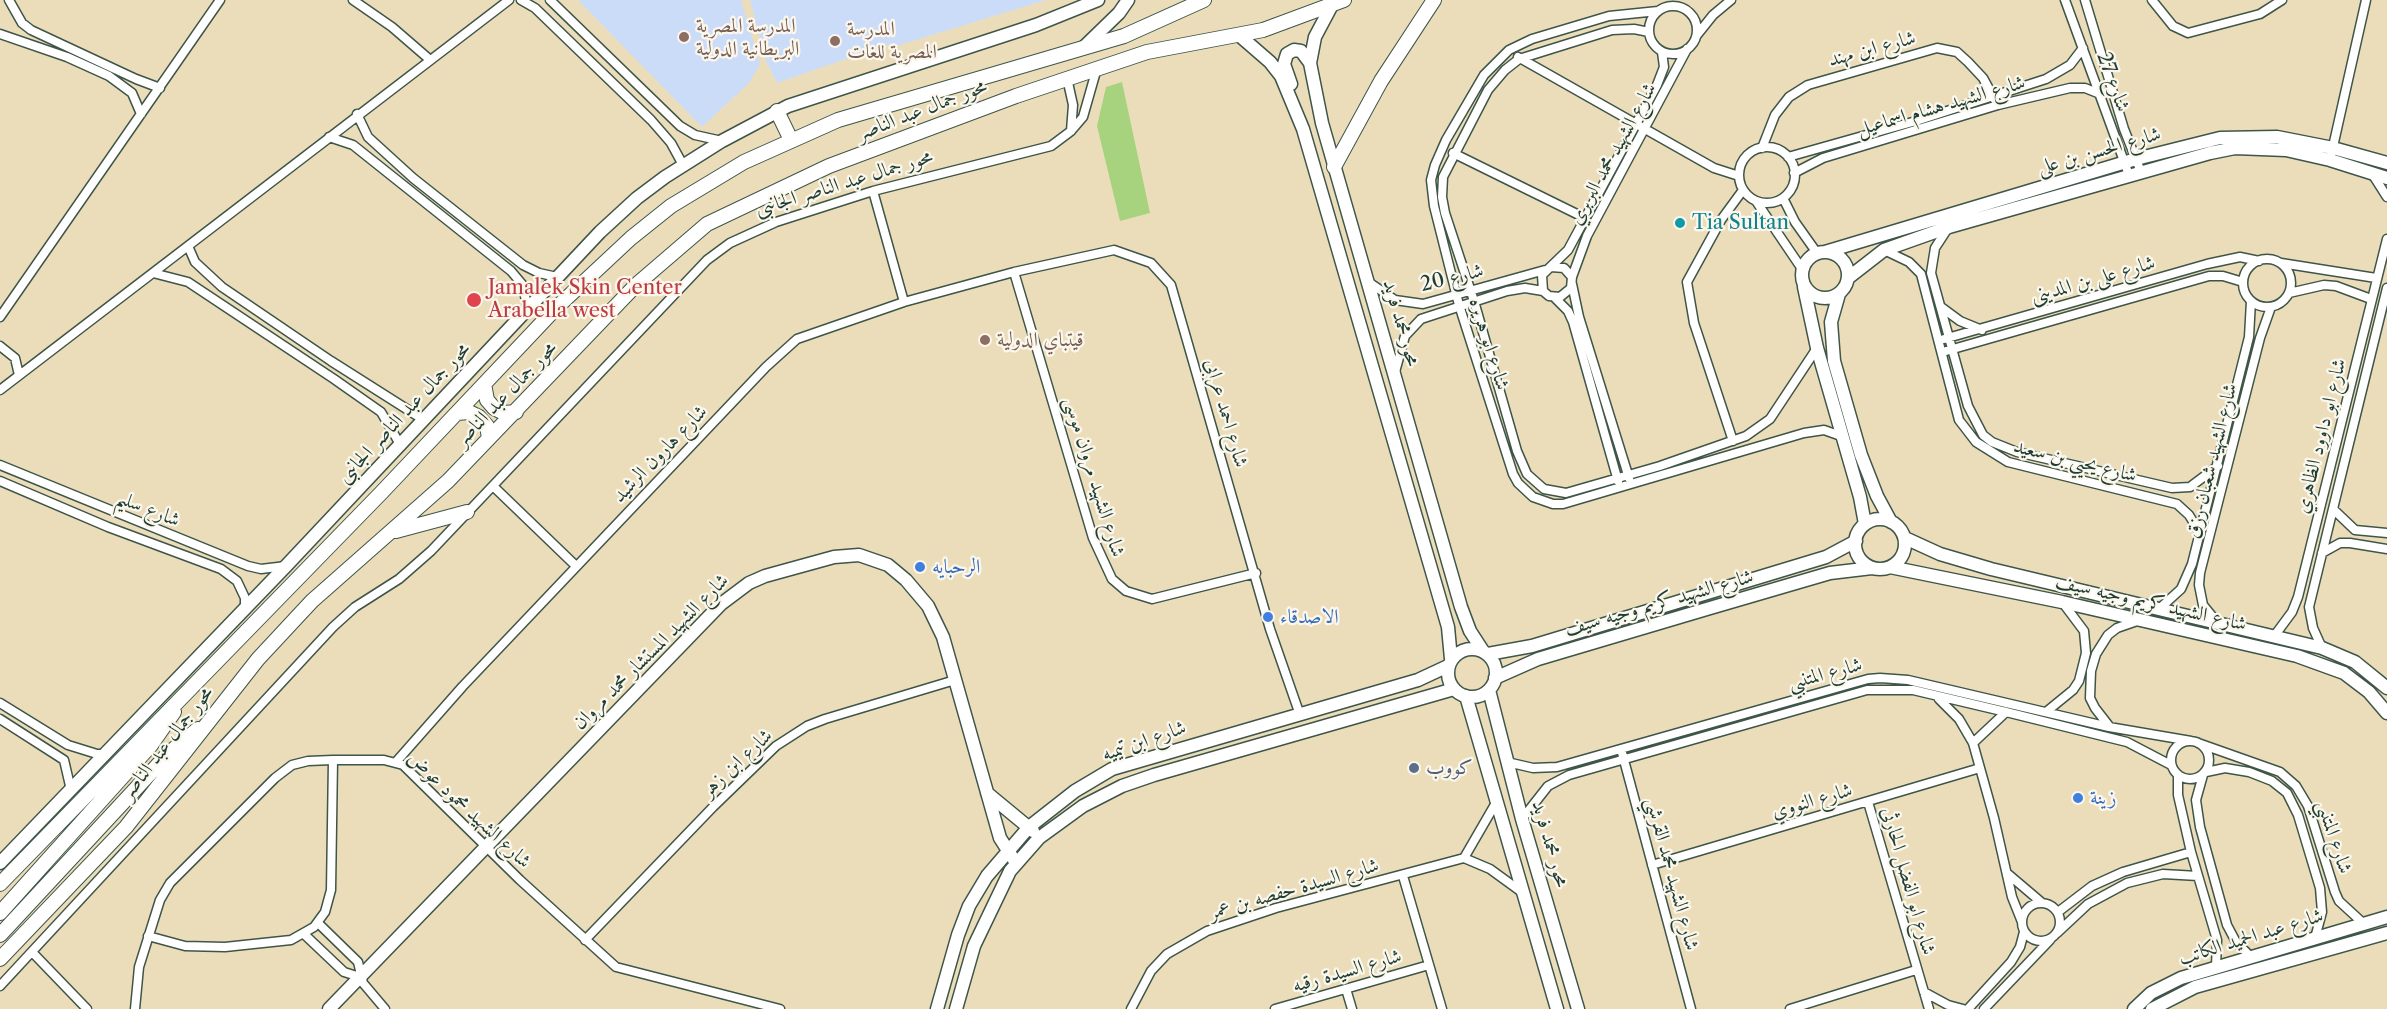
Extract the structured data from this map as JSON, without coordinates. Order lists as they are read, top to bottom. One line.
{"streets":{"main road":["محور جمال عبد الناصر"],"street":["شارع ابن مهند","شارع 27","شارع الشهيد هشام اسماعيل","شارع الحسن بن على","شارع الشهيد محمد البربري","محور جمال عبد الناصر الجانبى","شارع 20","شارع على بن المدينى","محور محمد فريد","شارع ابو هريره","شارع احمد عرابى","شارع ابو داوود الظاهري","شارع هارون الرشيد","شارع يحيي بن سعيد","شارع الشهيد شعبان رزق","شارع الشهيد مروان موسى","شارع سليم","شارع الشهيد كريم وجيه سيف","شارع الشهيد المستشار محمد مروان","شارع المتنبي","شارع ابن تيميه","شارع ابن زهر","شارع النووي","شارع الشهيد محمود عوض","شارع الشهيد محمد القرشي","شارع ابو الفضل الحارثى","شارع السيدة حفصه بن عمر","شارع عبد الحميد الكاتب","شارع السيدة رقيه"]},"crossings":[["شارع ابن مهند","شارع الشهيد هشام اسماعيل"],["شارع 27","شارع الشهيد هشام اسماعيل"],["شارع 27","شارع الحسن بن على"],["محور جمال عبد الناصر","محور جمال عبد الناصر الجانبى"],["محور جمال عبد الناصر","محور محمد فريد"],["شارع الحسن بن على","شارع يحيي بن سعيد"],["شارع الشهيد محمد البربري","شارع 20"],["شارع الشهيد محمد البربري","شارع ابو هريره"],["محور جمال عبد الناصر الجانبى","شارع سليم"],["شارع 20","محور محمد فريد"],["شارع 20","شارع ابو هريره"],["شارع على بن المدينى","شارع يحيي بن سعيد"],["شارع على بن المدينى","شارع الشهيد شعبان رزق"],["محور محمد فريد","شارع الشهيد كريم وجيه سيف"],["محور محمد فريد","شارع المتنبي"],["محور محمد فريد","شارع ابن تيميه"],["شارع احمد عرابى","شارع هارون الرشيد"],["شارع احمد عرابى","شارع الشهيد مروان موسى"],["شارع احمد عرابى","شارع ابن تيميه"],["شارع ابو داوود الظاهري","شارع الشهيد كريم وجيه سيف"],["شارع هارون الرشيد","شارع الشهيد مروان موسى"],["شارع هارون الرشيد","شارع الشهيد محمود عوض"],["شارع يحيي بن سعيد","شارع الشهيد شعبان رزق"],["شارع الشهيد شعبان رزق","شارع الشهيد كريم وجيه سيف"],["شارع الشهيد كريم وجيه سيف","شارع ابن تيميه"],["شارع الشهيد المستشار محمد مروان","شارع ابن تيميه"],["شارع الشهيد المستشار محمد مروان","شارع ابن زهر"],["شارع الشهيد المستشار محمد مروان","شارع الشهيد محمود عوض"],["شارع المتنبي","شارع الشهيد محمد القرشي"],["شارع المتنبي","شارع عبد الحميد الكاتب"],["شارع ابن زهر","شارع الشهيد محمود عوض"],["شارع النووي","شارع الشهيد محمد القرشي"],["شارع النووي","شارع ابو الفضل الحارثى"]],"places":["المدرسة المصرية البريطانية الدولية","المدرسة المصرية للغات","Tia Sultan","Jamalek Skin Center Arabella west","قيتباي الدولية","الرحبايه","الاصدقاء","كووب","زينة"]}
